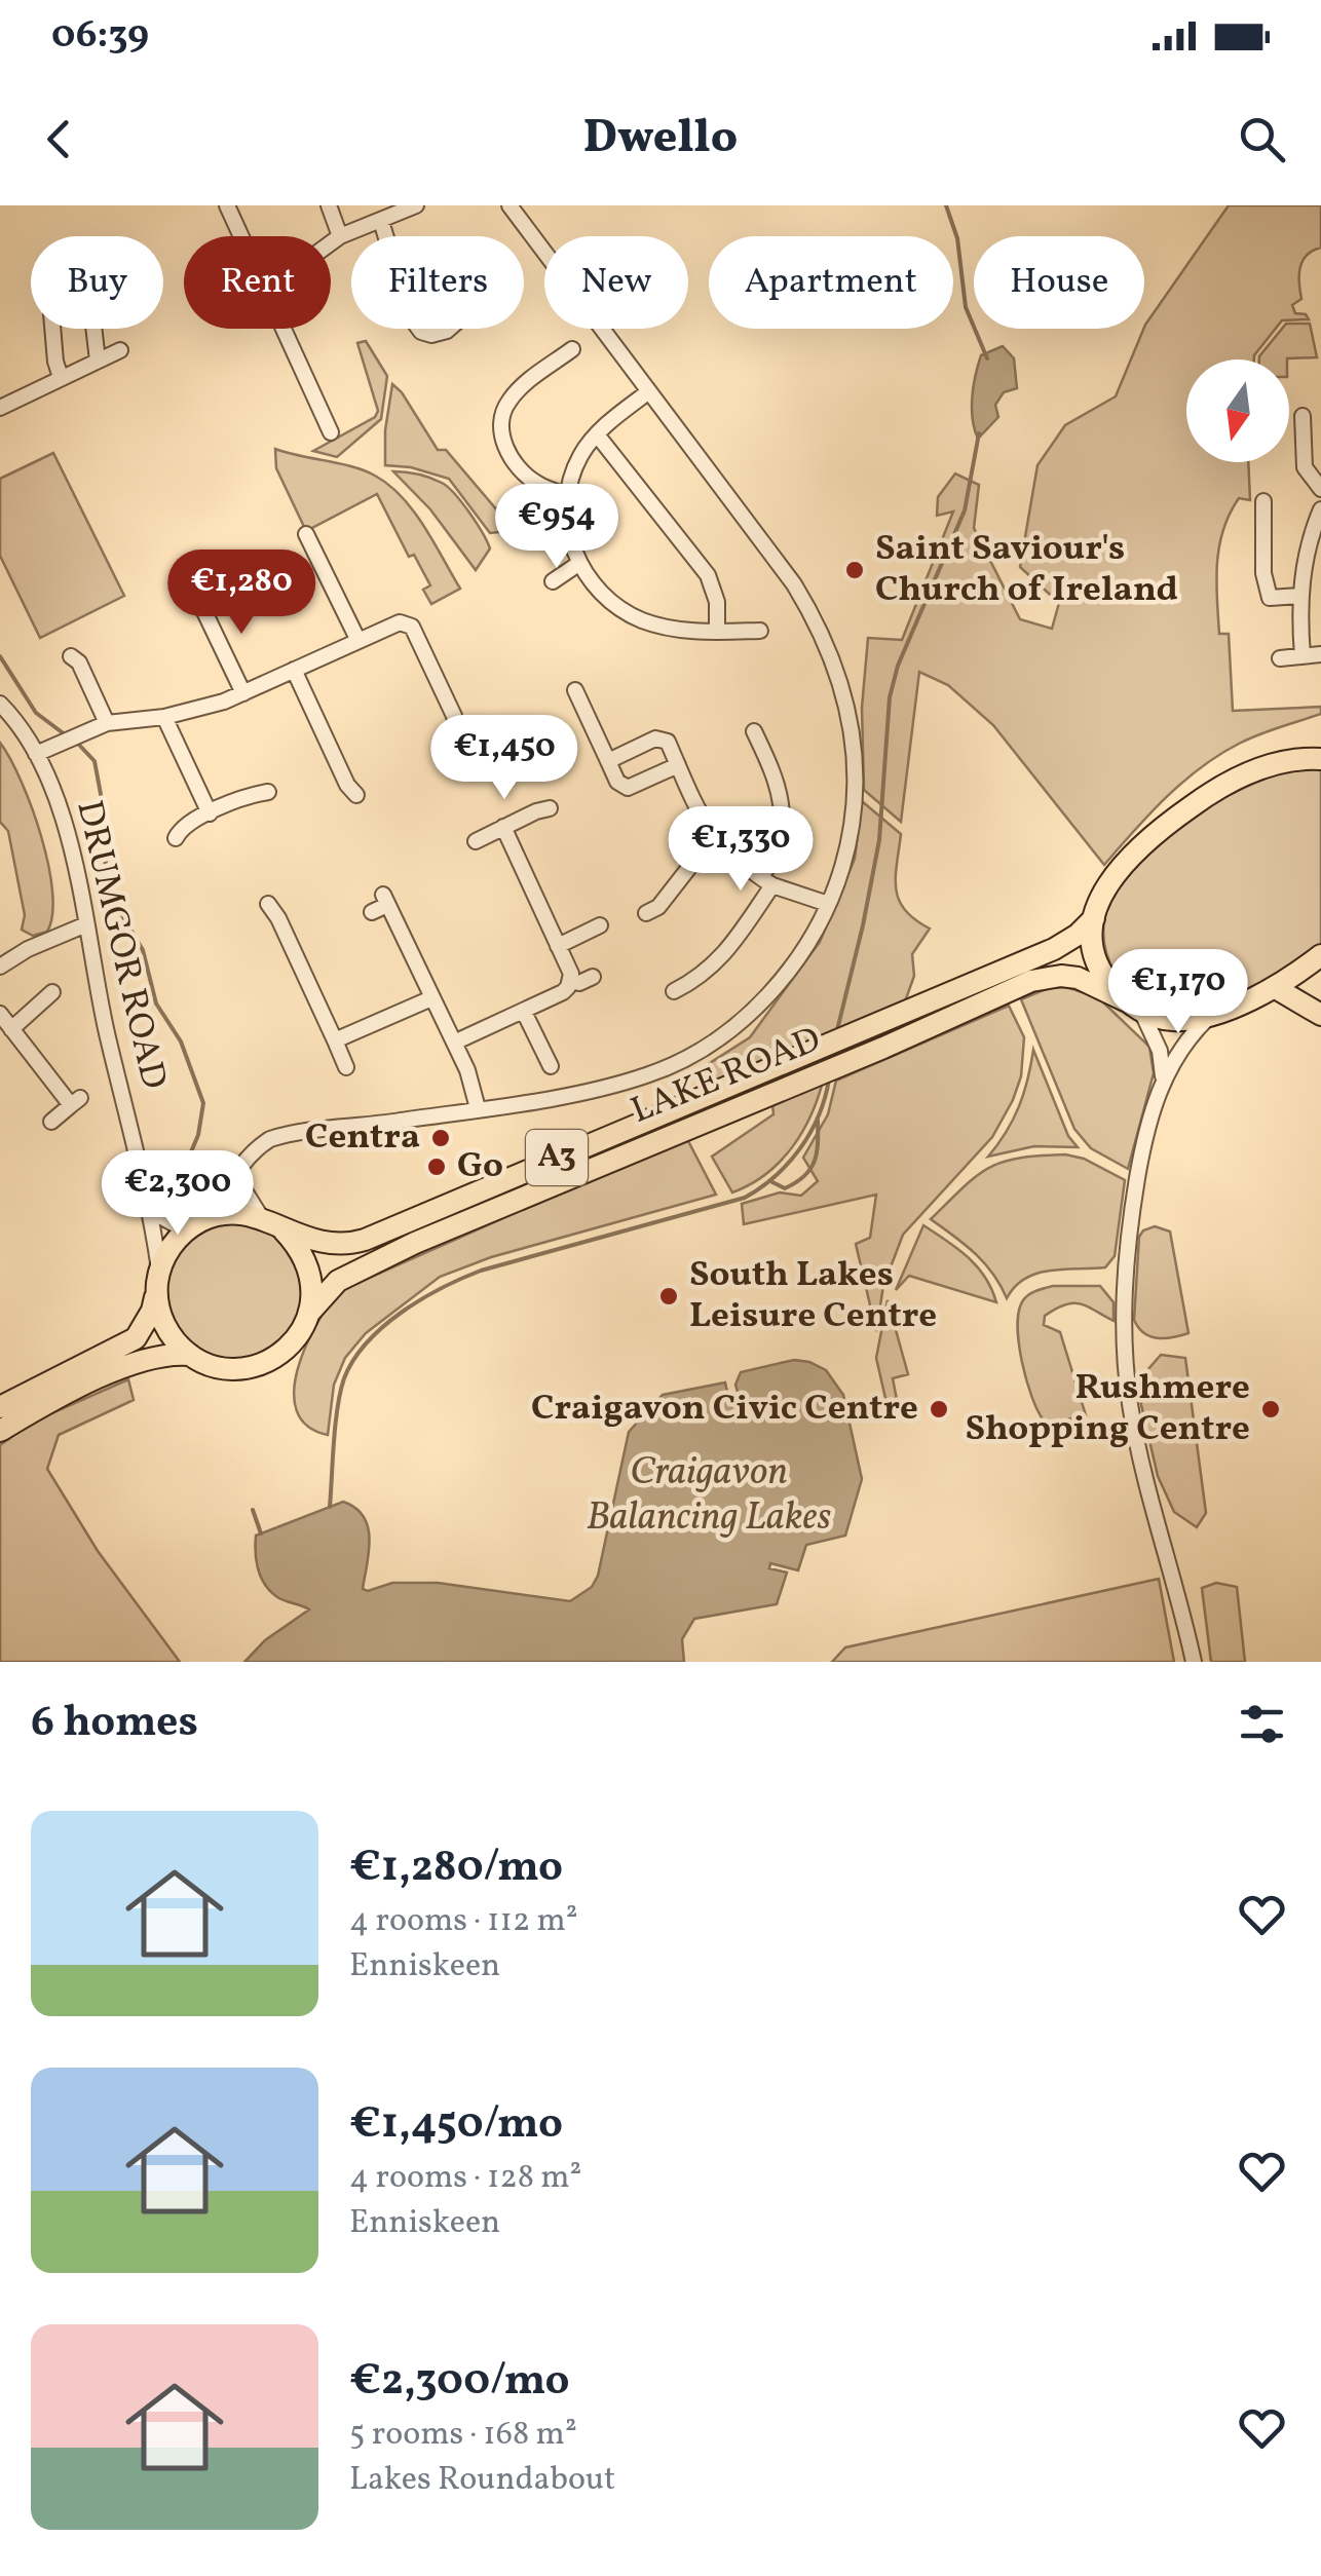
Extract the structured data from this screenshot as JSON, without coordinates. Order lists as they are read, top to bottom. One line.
{"streets":{"highway":["LAKE ROAD","A3"],"street":["DRUMGOR ROAD"]},"crossings":[["DRUMGOR ROAD","LAKE ROAD"],["DRUMGOR ROAD","A3"],["LAKE ROAD","A3"]],"water":["Craigavon Balancing Lakes"],"places":["Saint Saviour's Church of Ireland","Centra","Go","South Lakes Leisure Centre","Craigavon Civic Centre","Rushmere Shopping Centre"],"north":"bottom","page":{"status":"06:39","header":"Dwello","chip":["Buy","Rent","Filters","New","Apartment","House"],"price":["€954","€1,280","€1,450","€1,330","€1,170","€2,300"],"heading":"6 homes","list":[{"name":"€1,280/mo","note":"4 rooms · 112 m² · Enniskeen"},{"name":"€1,450/mo","note":"4 rooms · 128 m² · Enniskeen"},{"name":"€2,300/mo","note":"5 rooms · 168 m² · Lakes Roundabout"}]}}
